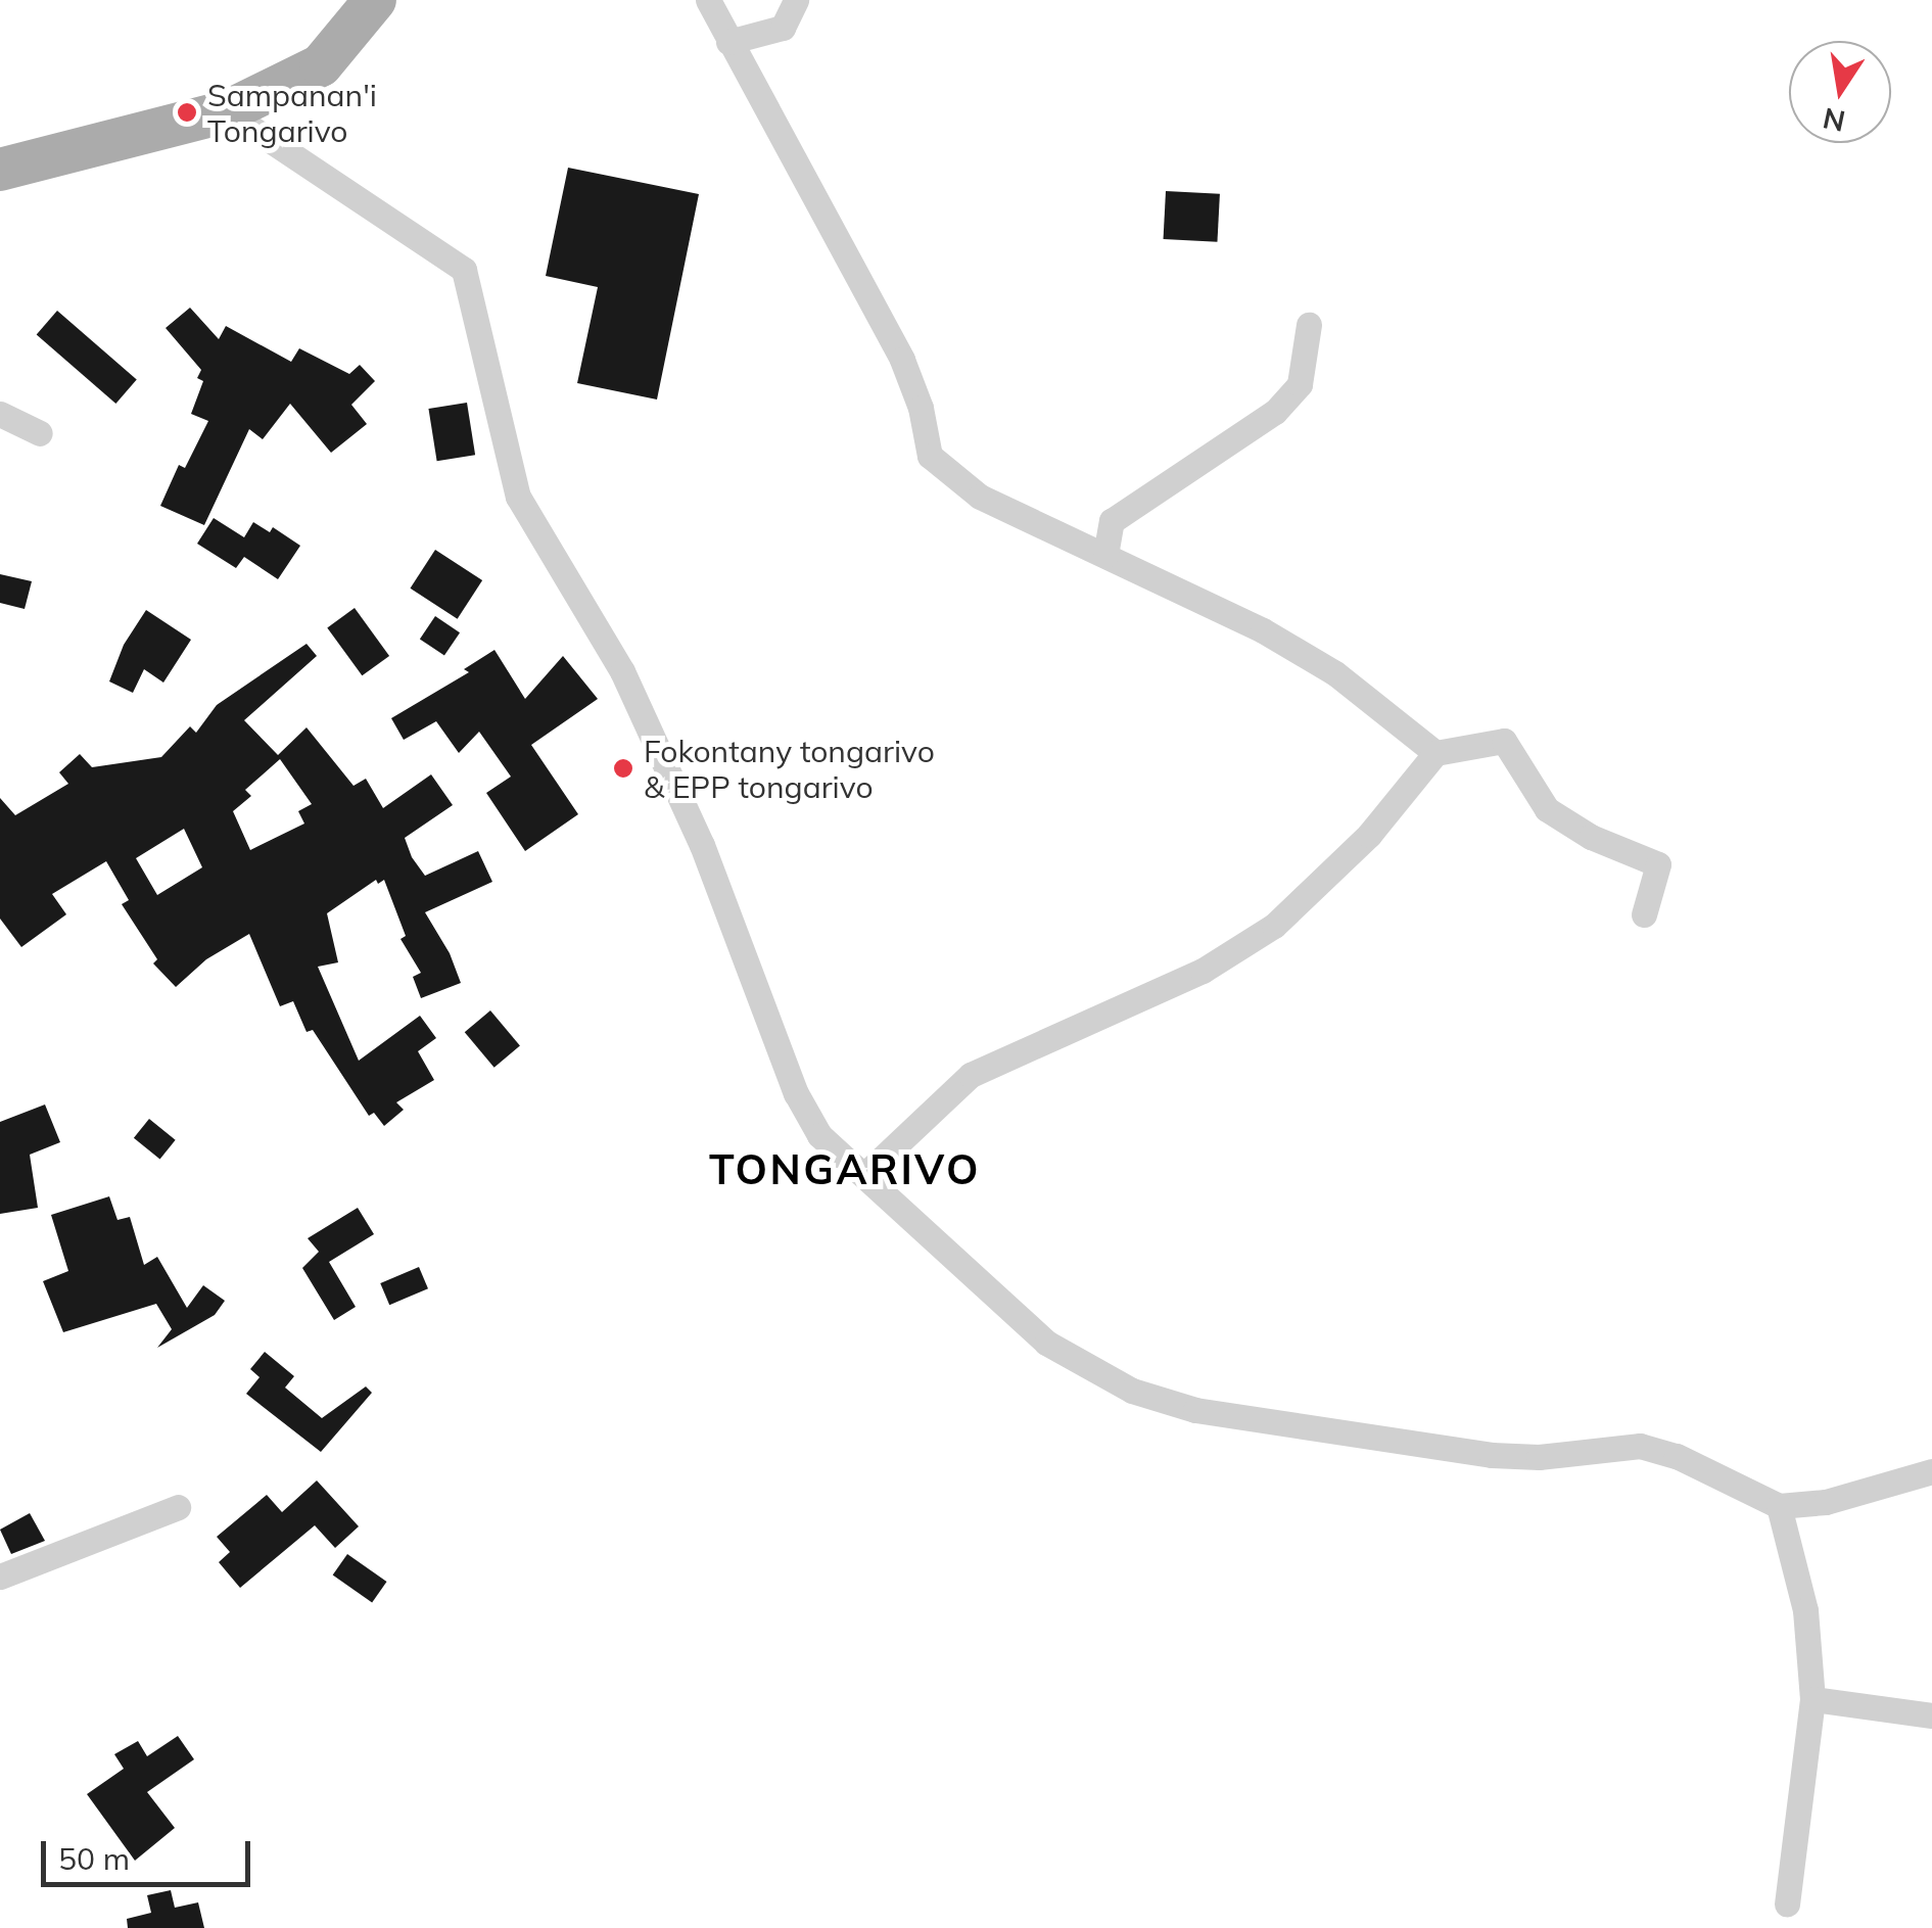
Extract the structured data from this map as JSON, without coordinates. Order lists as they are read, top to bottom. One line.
{"districts":["TONGARIVO"],"places":["Sampanan'i Tongarivo","Fokontany tongarivo & EPP tongarivo"],"scale_bar":"50 m","north":"bottom"}
